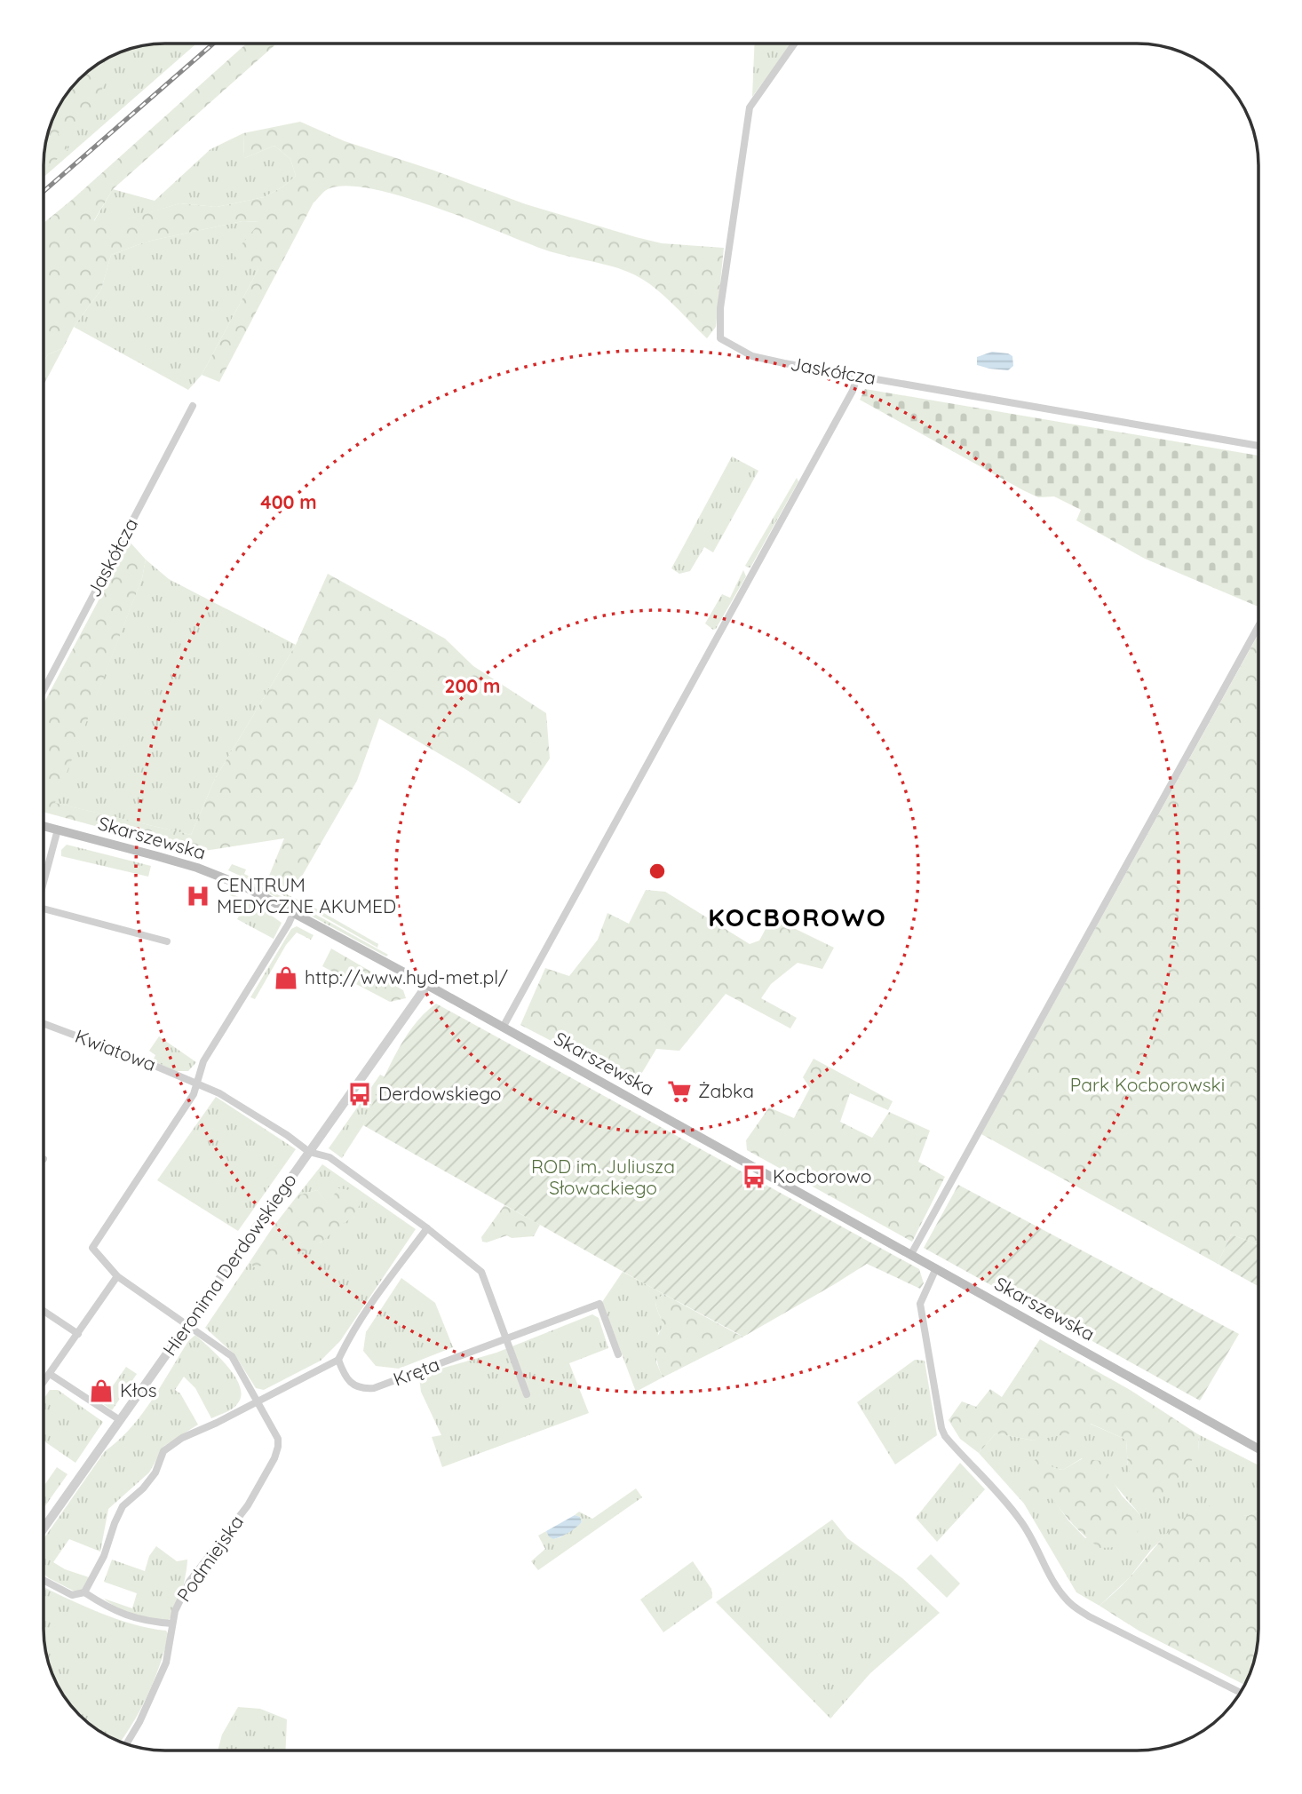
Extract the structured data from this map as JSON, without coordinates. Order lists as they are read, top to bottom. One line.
{"streets":{"main road":["Skarszewska"],"street":["Jaskółcza","Kwiatowa","Hieronima Derdowskiego","Kręta","Podmiejska"]},"crossings":[["Skarszewska","Hieronima Derdowskiego"],["Kwiatowa","Hieronima Derdowskiego"]],"districts":["KOCBOROWO"],"parks":["Park Kocborowski","ROD im. Juliusza Słowackiego"],"places":{"hospital":["CENTRUM MEDYCZNE AKUMED"],"shop":["http://www.hyd-met.pl/","Kłos"],"supermarket":["Żabka"],"bus stop":["Derdowskiego","Kocborowo"]},"rings":["400 m","200 m"]}
